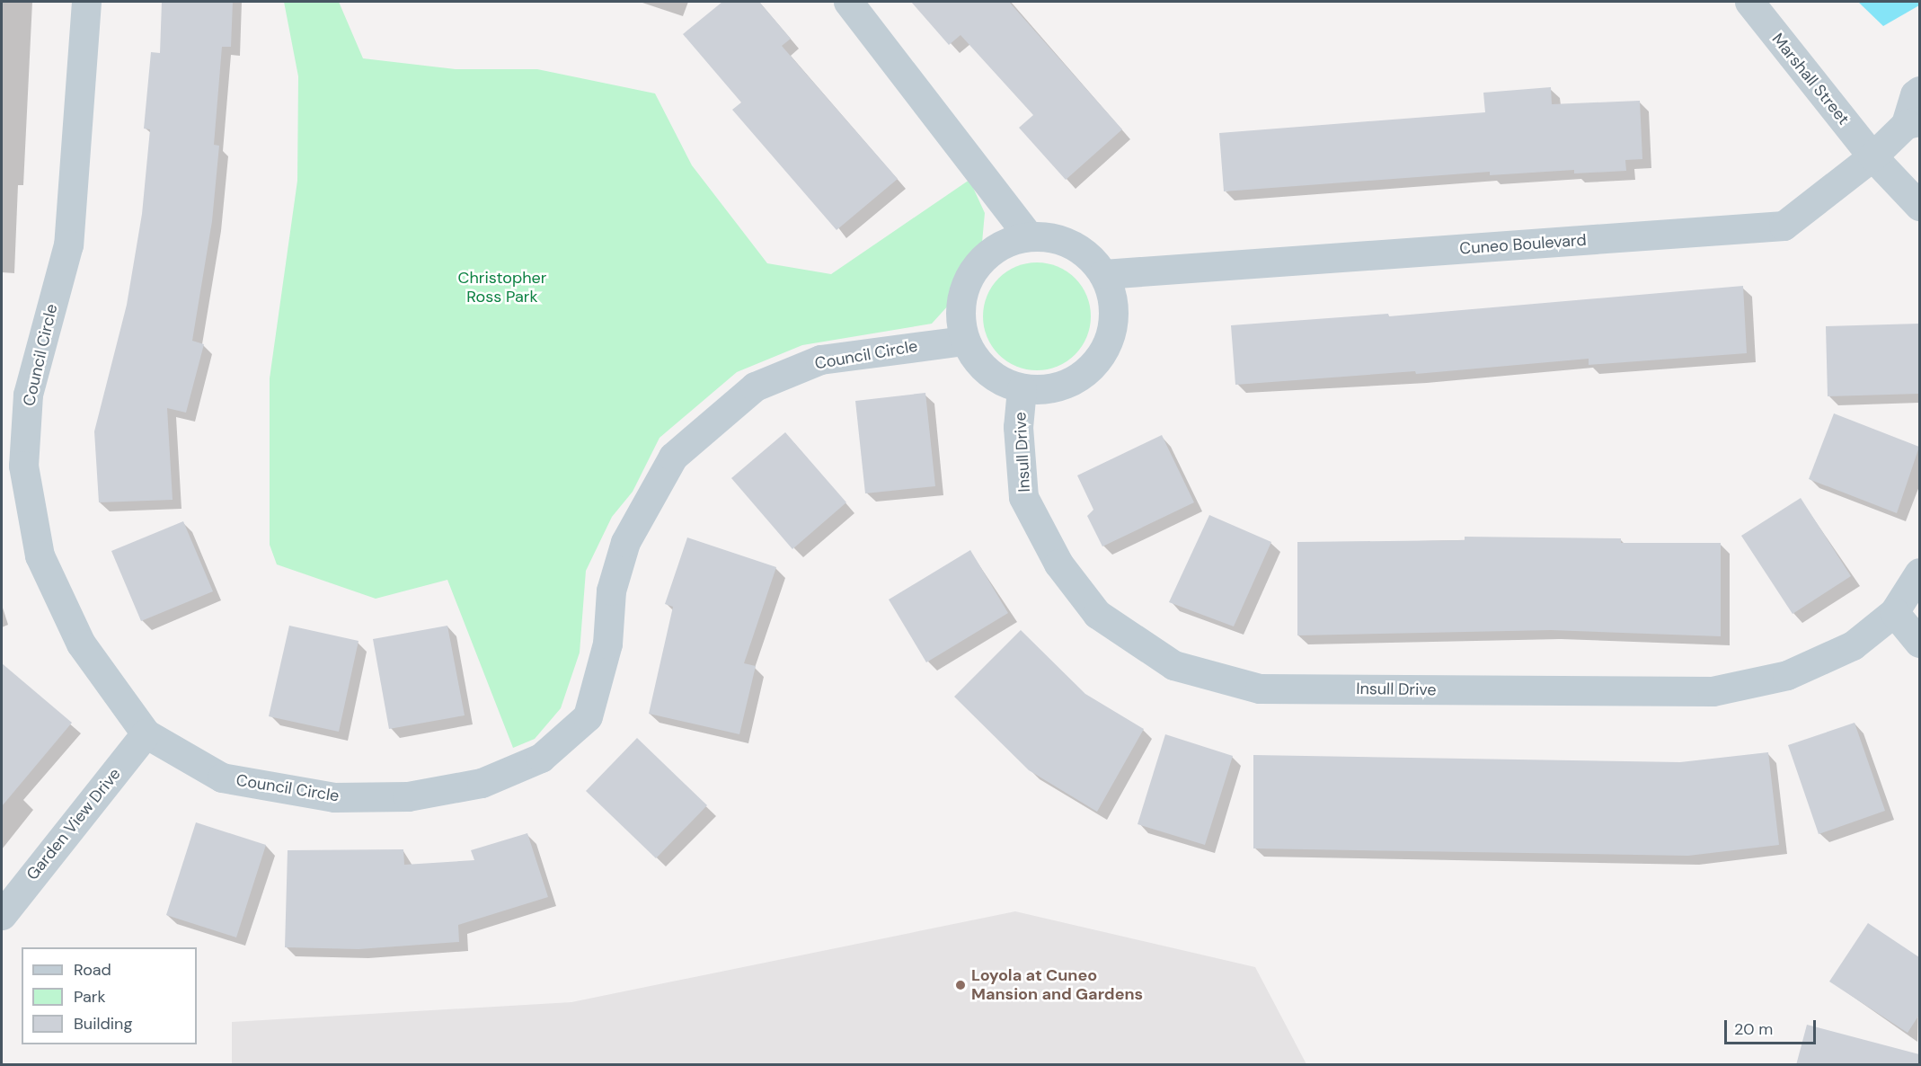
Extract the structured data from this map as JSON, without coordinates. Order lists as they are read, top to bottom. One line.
{"streets":{"street":["Marshall Street","Cuneo Boulevard","Council Circle","Insull Drive","Garden View Drive"]},"crossings":[["Marshall Street","Cuneo Boulevard"],["Cuneo Boulevard","Council Circle"],["Cuneo Boulevard","Insull Drive"],["Council Circle","Insull Drive"],["Council Circle","Garden View Drive"]],"parks":["Christopher Ross Park"],"places":["Loyola at Cuneo Mansion and Gardens"],"legend":["Road","Park","Building"],"scale_bar":"20 m"}
